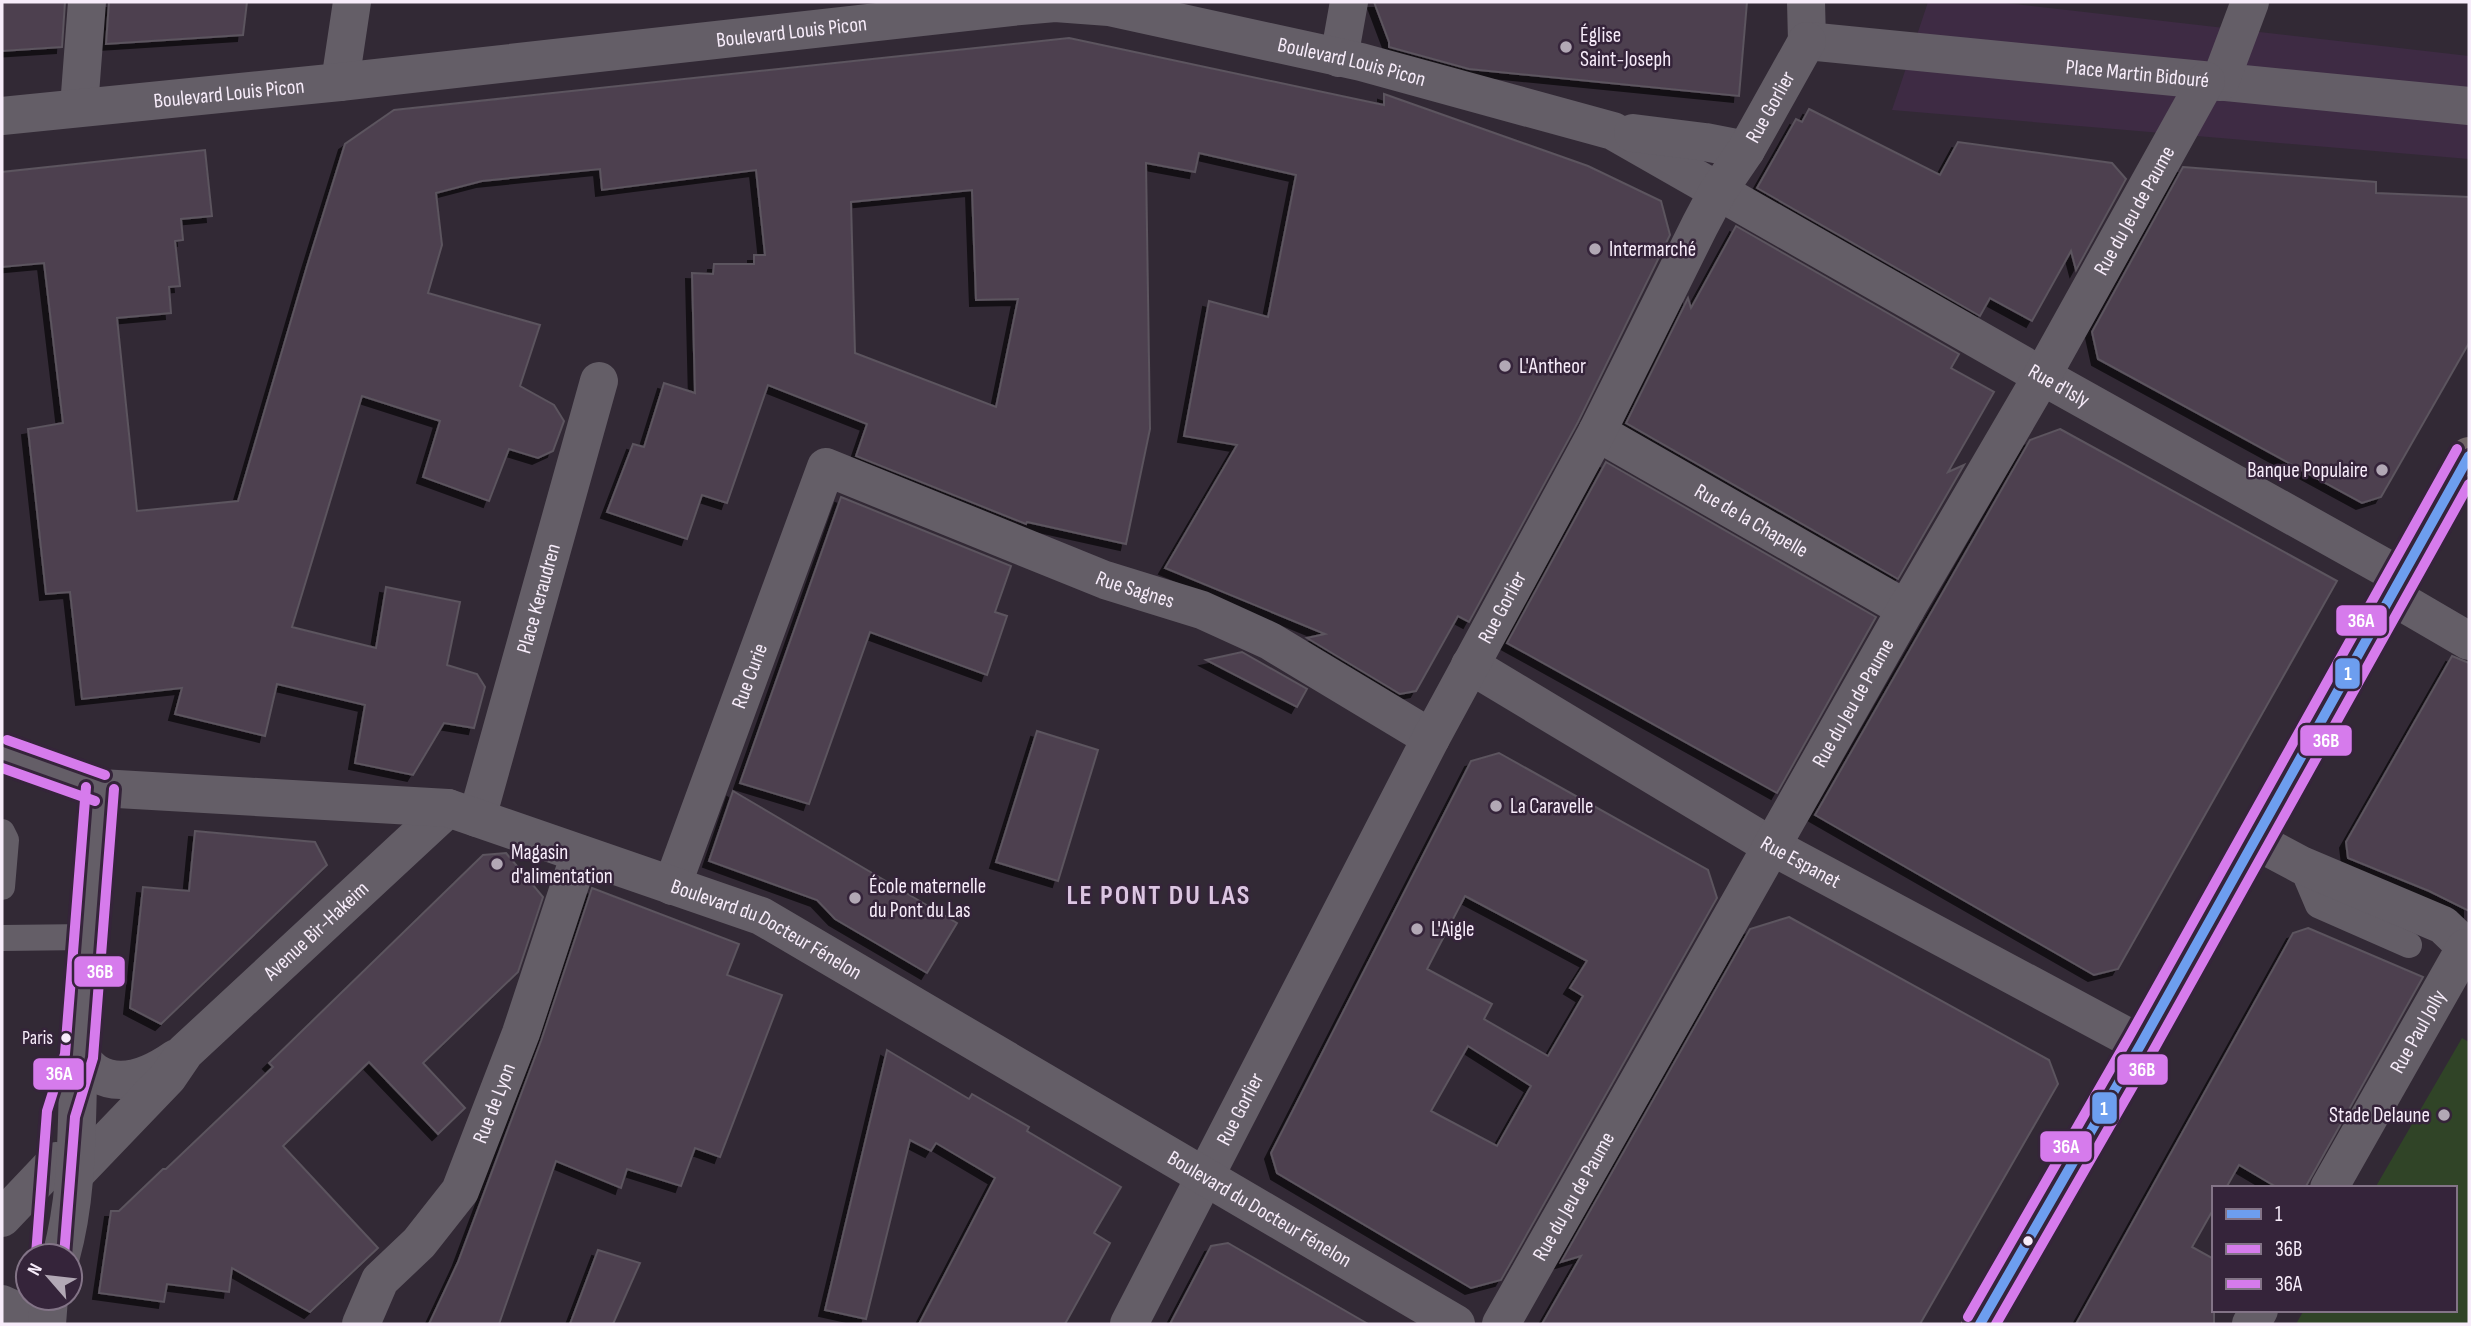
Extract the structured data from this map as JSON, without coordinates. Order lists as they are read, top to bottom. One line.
{"streets":{"street":["Boulevard Louis Picon","Place Martin Bidouré","Rue Gorlier","Rue du Jeu de Paume","Rue d'Isly","Rue de la Chapelle","Rue Sagnes","Place Keraudren","Rue Curie","Rue Espanet","Avenue Bir-Hakeim","Boulevard du Docteur Fénelon","Rue Paul Jolly","Rue de Lyon"]},"crossings":[["Boulevard Louis Picon","Rue Gorlier"],["Boulevard Louis Picon","Rue d'Isly"],["Place Martin Bidouré","Rue Gorlier"],["Place Martin Bidouré","Rue du Jeu de Paume"],["Rue Gorlier","Rue d'Isly"],["Rue Gorlier","Rue de la Chapelle"],["Rue Gorlier","Rue Sagnes"],["Rue Gorlier","Rue Espanet"],["Rue Gorlier","Boulevard du Docteur Fénelon"],["Rue du Jeu de Paume","Rue d'Isly"],["Rue du Jeu de Paume","Rue de la Chapelle"],["Rue du Jeu de Paume","Rue Espanet"],["Rue Sagnes","Rue Curie"],["Place Keraudren","Avenue Bir-Hakeim"],["Place Keraudren","Boulevard du Docteur Fénelon"],["Rue Curie","Boulevard du Docteur Fénelon"],["Avenue Bir-Hakeim","Boulevard du Docteur Fénelon"],["Boulevard du Docteur Fénelon","Rue de Lyon"]],"districts":["LE PONT DU LAS"],"places":["Église Saint-Joseph","Intermarché","L'Antheor","Banque Populaire","La Caravelle","Magasin d'alimentation","École maternelle du Pont du Las","L'Aigle","Paris","Stade Delaune"],"lines":["transit line 36A","transit line 1","transit line 36B"],"legend":["1","36B","36A"],"north":"top left"}
